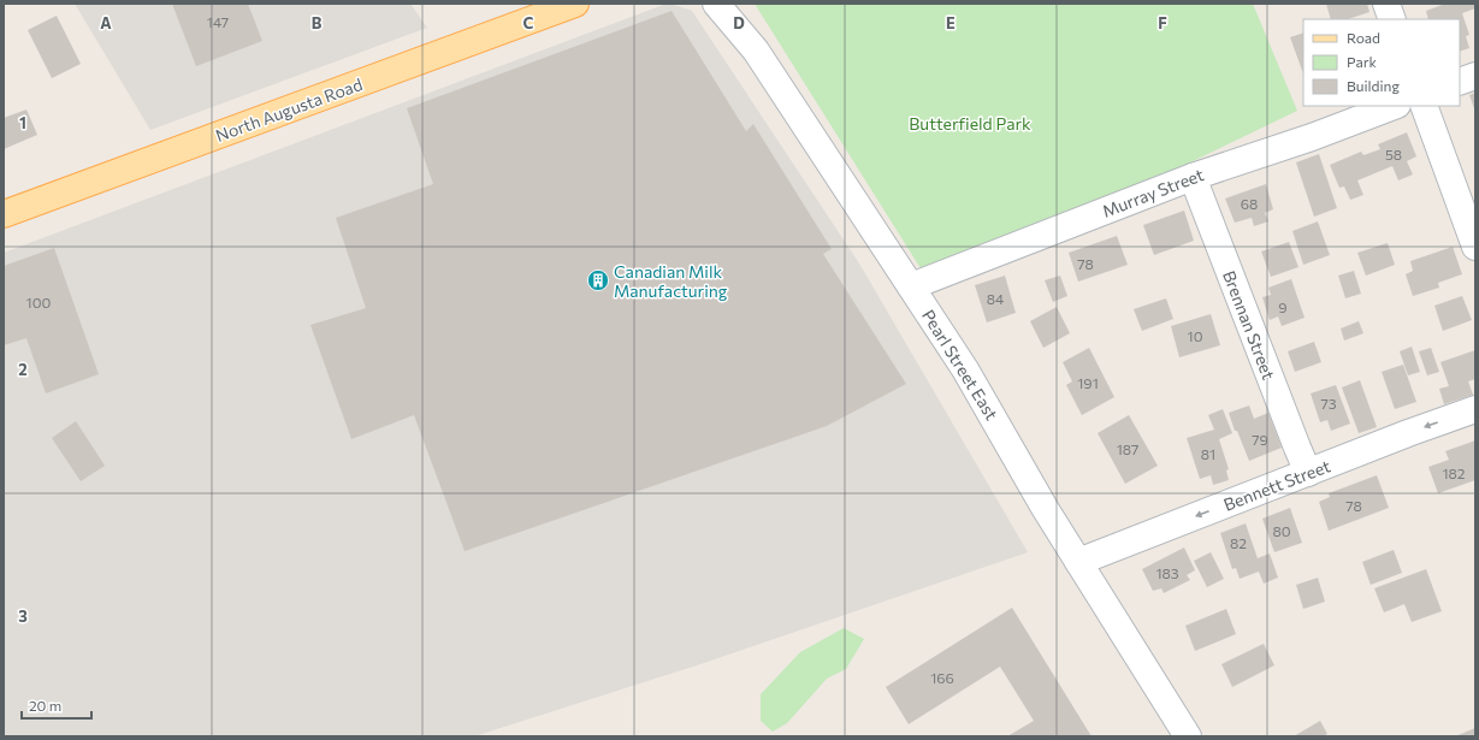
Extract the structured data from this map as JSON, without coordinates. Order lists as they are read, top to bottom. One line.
{"streets":{"main road":["North Augusta Road"],"street":["Murray Street","Brennan Street","Pearl Street East","Bennett Street"]},"crossings":[["Murray Street","Brennan Street"],["Murray Street","Pearl Street East"],["Brennan Street","Bennett Street"],["Pearl Street East","Bennett Street"]],"one_way":["Bennett Street"],"parks":["Butterfield Park"],"places":{"building":["Canadian Milk Manufacturing"]},"house_numbers":["147","58","68","78","84","100","9","10","191","73","79","187","81","182","78","80","82","183","166"],"legend":["Road","Park","Building"],"scale_bar":"20 m","grid":{"columns":["A","B","C","D","E","F"],"rows":["1","2","3"]}}
